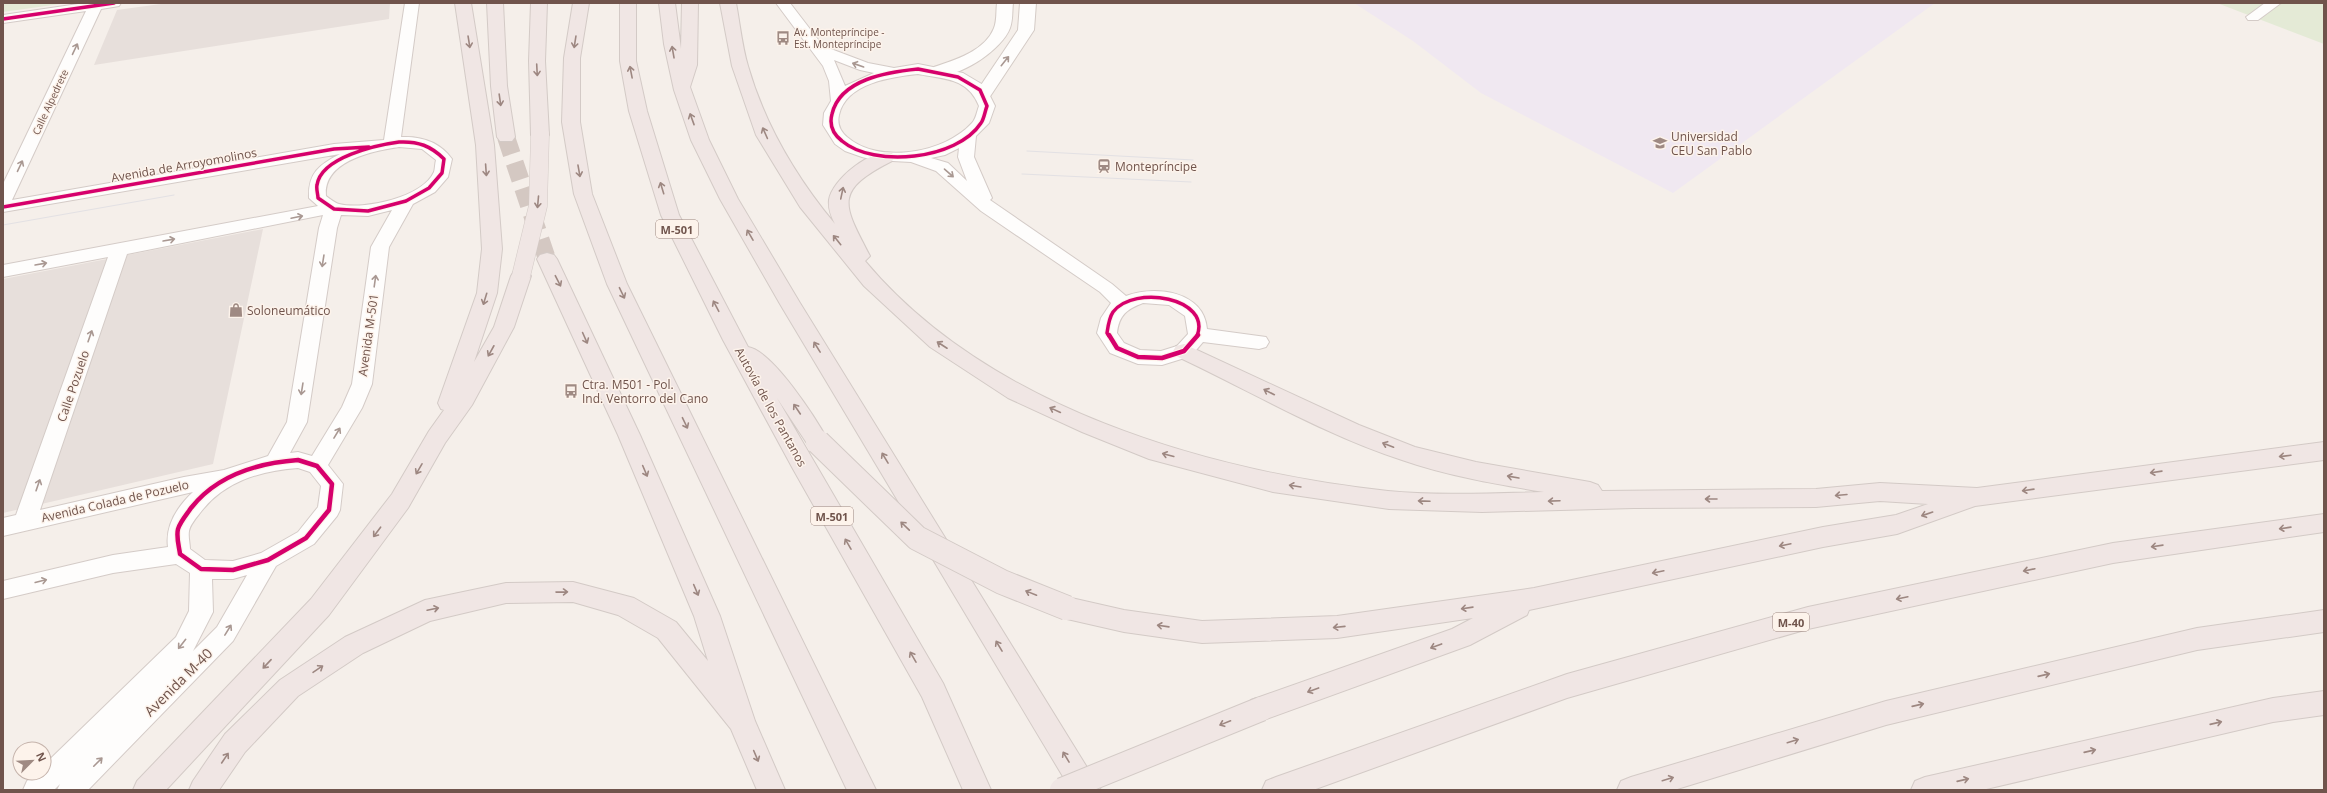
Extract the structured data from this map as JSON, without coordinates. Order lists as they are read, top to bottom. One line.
{"streets":{"highway":["M-501","Autovía de los Pantanos","M-40"],"street":["Calle Alpedrete","Avenida de Arroyomolinos","Avenida M-501","Calle Pozuelo","Avenida Colada de Pozuelo","Avenida M-40"]},"crossings":[["Avenida M-501","Avenida Colada de Pozuelo"],["Avenida M-501","Avenida M-40"],["Calle Pozuelo","Avenida Colada de Pozuelo"],["Avenida Colada de Pozuelo","Avenida M-40"]],"one_way":["Calle Alpedrete","Calle Pozuelo"],"places":{"bus stop":["Av. Montepríncipe - Est. Montepríncipe","Ctra. M501 - Pol. Ind. Ventorro del Cano"],"school or university":["Universidad CEU San Pablo"],"station":["Montepríncipe"],"shop":["Soloneumático"]},"north":"top right"}
